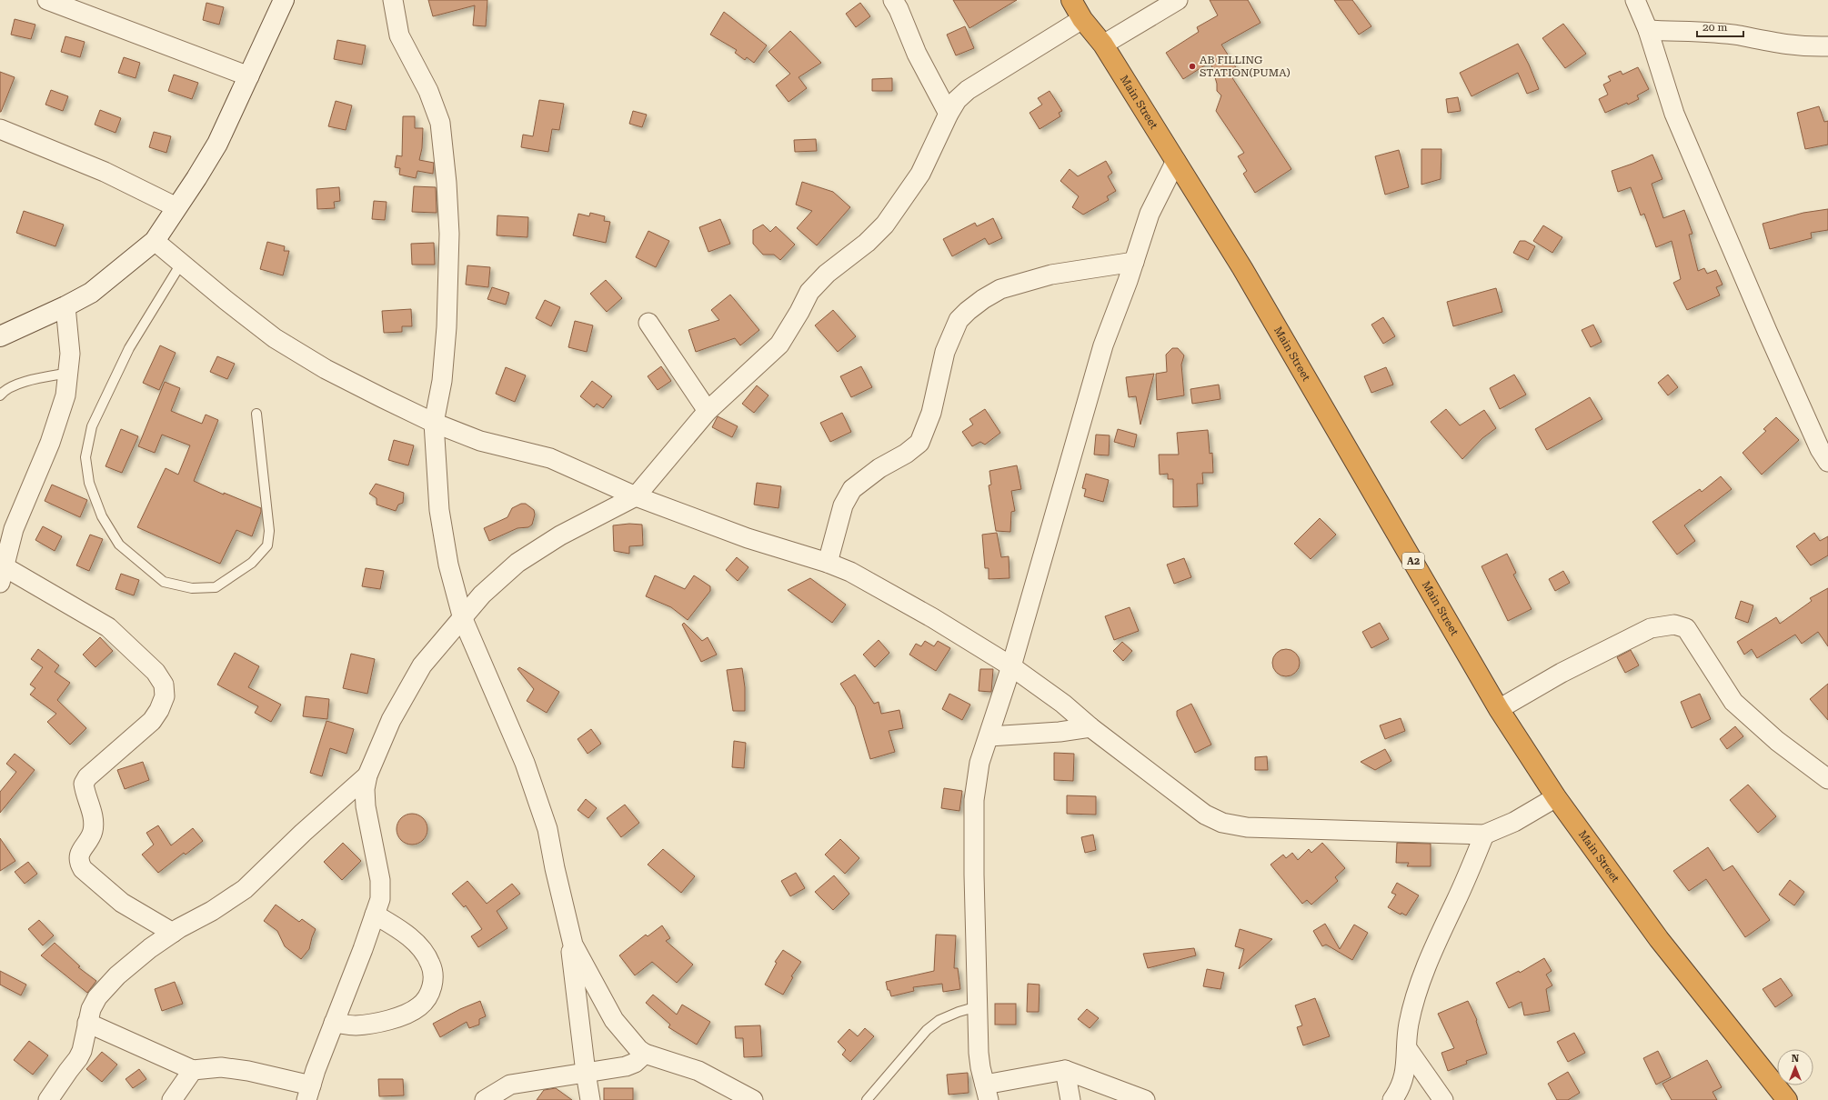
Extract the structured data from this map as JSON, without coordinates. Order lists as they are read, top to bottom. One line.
{"streets":{"highway":["Main Street","A2"]},"places":["AB FILLING STATION(PUMA)"],"scale_bar":"20 m","north":"top"}
